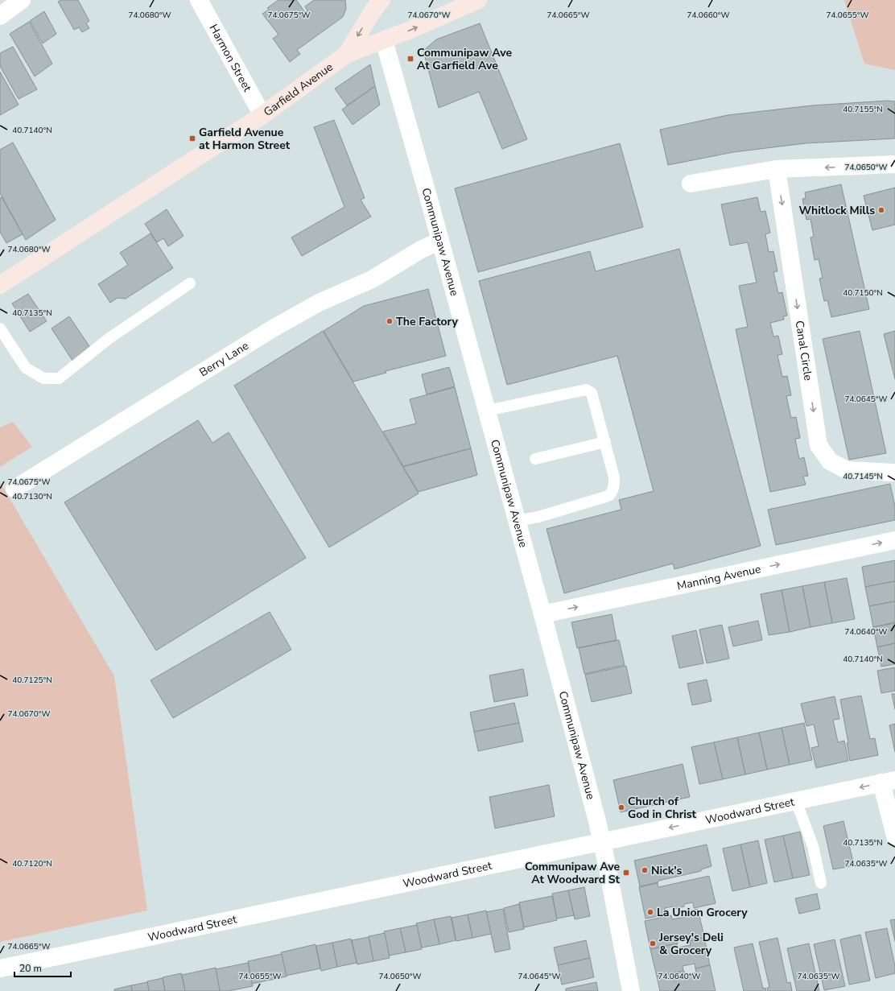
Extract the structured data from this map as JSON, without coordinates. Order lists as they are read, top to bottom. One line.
{"streets":{"main road":["Garfield Avenue","Communipaw Avenue"],"street":["Harmon Street","Canal Circle","Berry Lane","Manning Avenue","Woodward Street"]},"crossings":[["Harmon Street","Garfield Avenue"],["Garfield Avenue","Communipaw Avenue"],["Communipaw Avenue","Berry Lane"],["Communipaw Avenue","Manning Avenue"],["Communipaw Avenue","Woodward Street"]],"one_way":["Canal Circle","Manning Avenue"],"places":{"transit":["Communipaw Ave At Garfield Ave","Garfield Avenue at Harmon Street","Communipaw Ave At Woodward St"],"other":["Whitlock Mills","The Factory","Church of God in Christ","Nick's","La Union Grocery","Jersey's Deli & Grocery"]},"scale_bar":"20 m","coordinates":["74.0680°W","74.0675°W","74.0670°W","74.0655°W","74.0665°W","74.0660°W","40.7155°N","40.7140°N","74.0650°W","40.7150°N","40.7135°N","74.0645°W","40.7145°N","40.7130°N","74.0640°W","40.7125°N","40.7120°N","74.0635°W"]}
